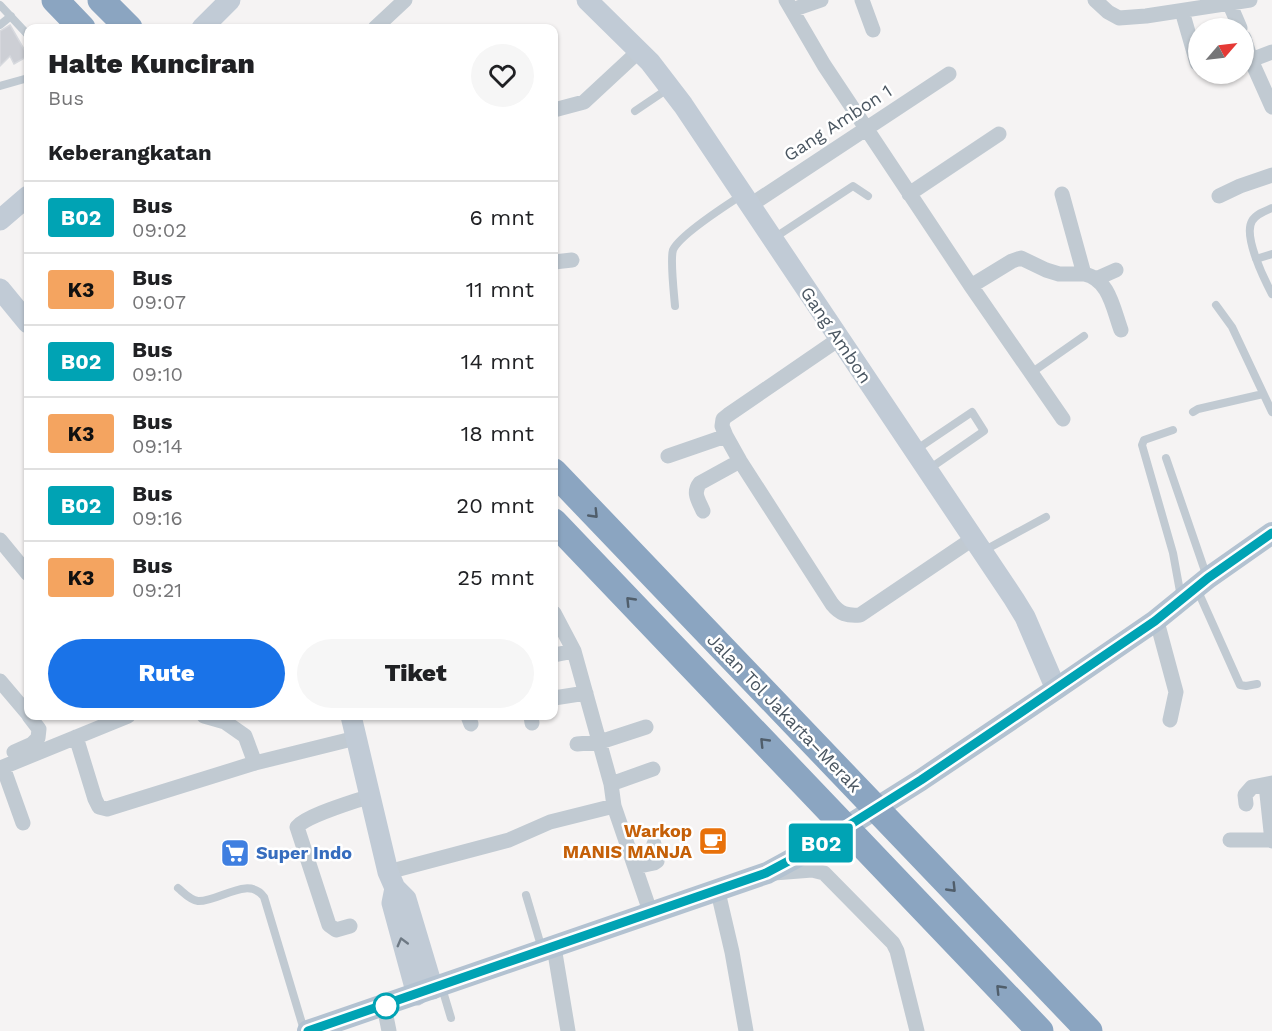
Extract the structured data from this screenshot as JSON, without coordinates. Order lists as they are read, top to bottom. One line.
{"streets":{"highway":["Jalan Tol Jakarta–Merak"],"street":["Gang Ambon 1","Gang Ambon"]},"crossings":[["Gang Ambon 1","Gang Ambon"]],"places":{"cafe":["Warkop MANIS MANJA"],"supermarket":["Super Indo"]},"lines":["bus line B02"],"north":"top right","page":{"on_map":"B02","heading":[["Halte Kunciran","Bus"],"Keberangkatan"],"list":[{"mark":"B02","name":"Bus","note":"09:02","value":"6 mnt"},{"mark":"K3","name":"Bus","note":"09:07","value":"11 mnt"},{"mark":"B02","name":"Bus","note":"09:10","value":"14 mnt"},{"mark":"K3","name":"Bus","note":"09:14","value":"18 mnt"},{"mark":"B02","name":"Bus","note":"09:16","value":"20 mnt"},{"mark":"K3","name":"Bus","note":"09:21","value":"25 mnt"}],"buttons":["Rute","Tiket"]}}
